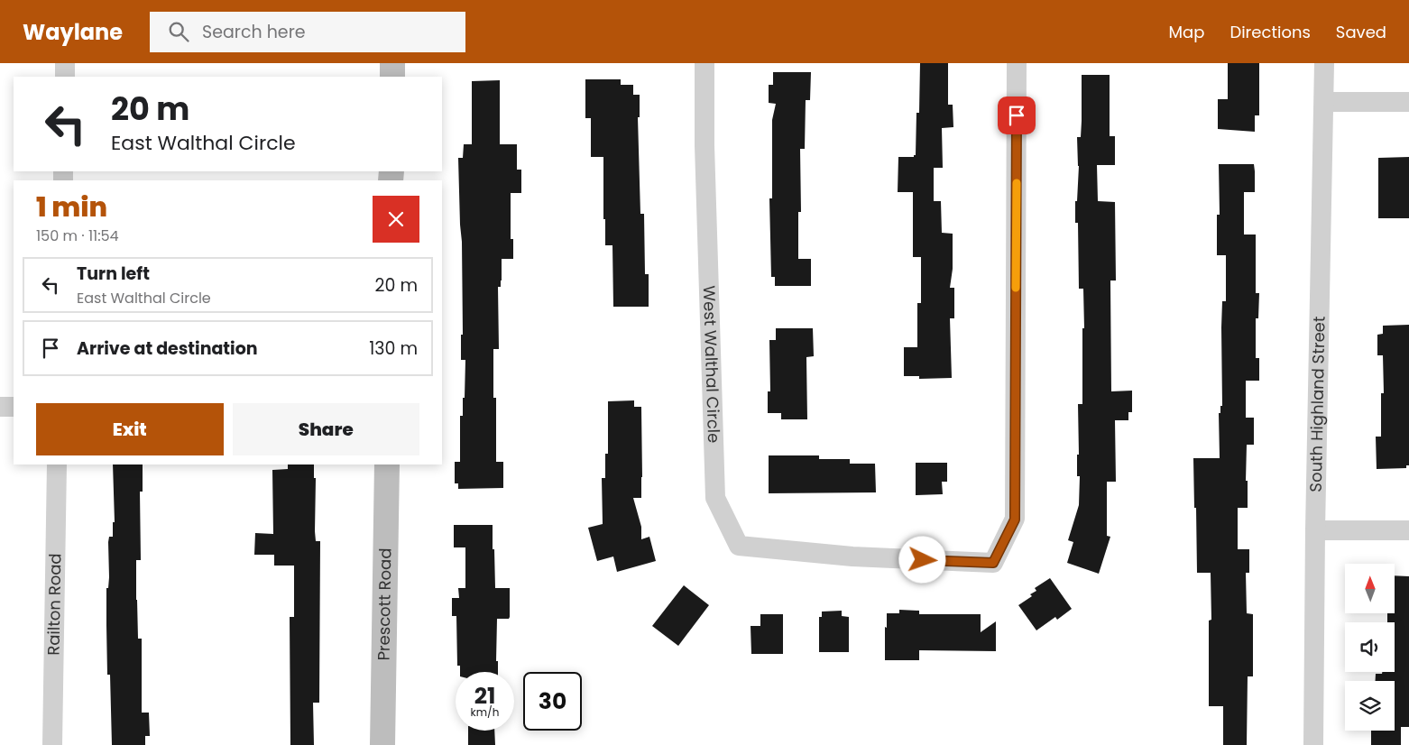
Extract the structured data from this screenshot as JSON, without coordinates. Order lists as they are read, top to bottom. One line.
{"streets":{"main road":["Prescott Road"],"street":["West Walthal Circle","South Highland Street","Railton Road"]},"north":"top","page":{"header":"Waylane","search":"Search here","nav":["Map","Directions","Saved"],"turn":["20 m","East Walthal Circle"],"heading":["1 min","150 m · 11:54"],"list":[{"name":"Turn left","note":"East Walthal Circle","value":"20 m"},{"name":"Arrive at destination","value":"130 m"}],"buttons":["Exit","Share"],"speed":"21 km/h","limit":"30"}}
